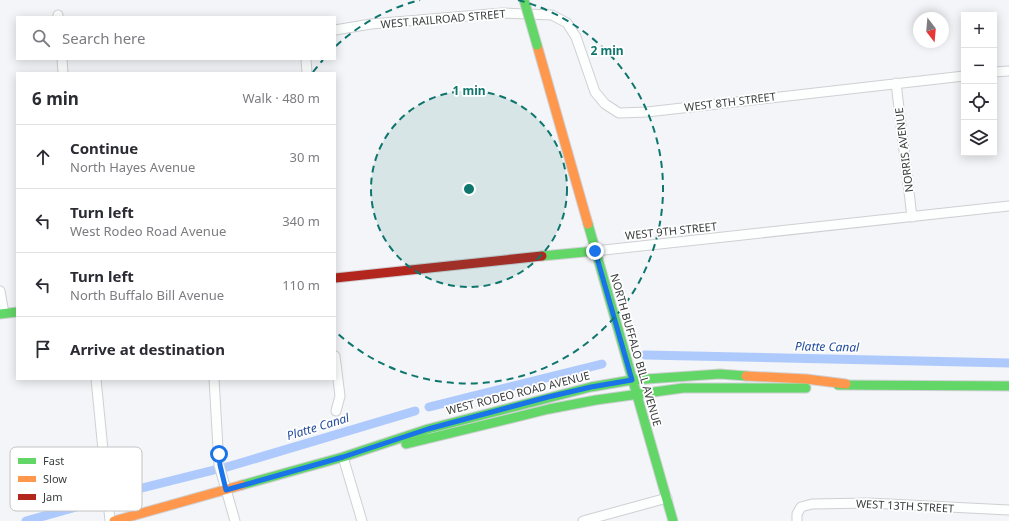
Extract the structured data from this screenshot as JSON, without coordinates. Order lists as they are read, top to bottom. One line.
{"streets":{"main road":["WEST 9TH STREET","NORTH BUFFALO BILL AVENUE","WEST RODEO ROAD AVENUE"],"street":["WEST RAILROAD STREET","WEST 8TH STREET","NORRIS AVENUE","WEST 13TH STREET"]},"crossings":[["WEST RAILROAD STREET","WEST 8TH STREET"],["WEST 8TH STREET","NORRIS AVENUE"],["NORRIS AVENUE","WEST 9TH STREET"],["WEST 9TH STREET","NORTH BUFFALO BILL AVENUE"],["NORTH BUFFALO BILL AVENUE","WEST RODEO ROAD AVENUE"]],"water":["Platte Canal"],"legend":["Fast","Slow","Jam"],"north":"bottom","page":{"map_buttons":["+","−"],"search":"Search here","heading":["6 min","Walk · 480 m"],"list":[["Continue","North Hayes Avenue","30 m"],["Turn left","West Rodeo Road Avenue","340 m"],["Turn left","North Buffalo Bill Avenue","110 m"],"Arrive at destination"]},"rings":["2 min","1 min"]}
